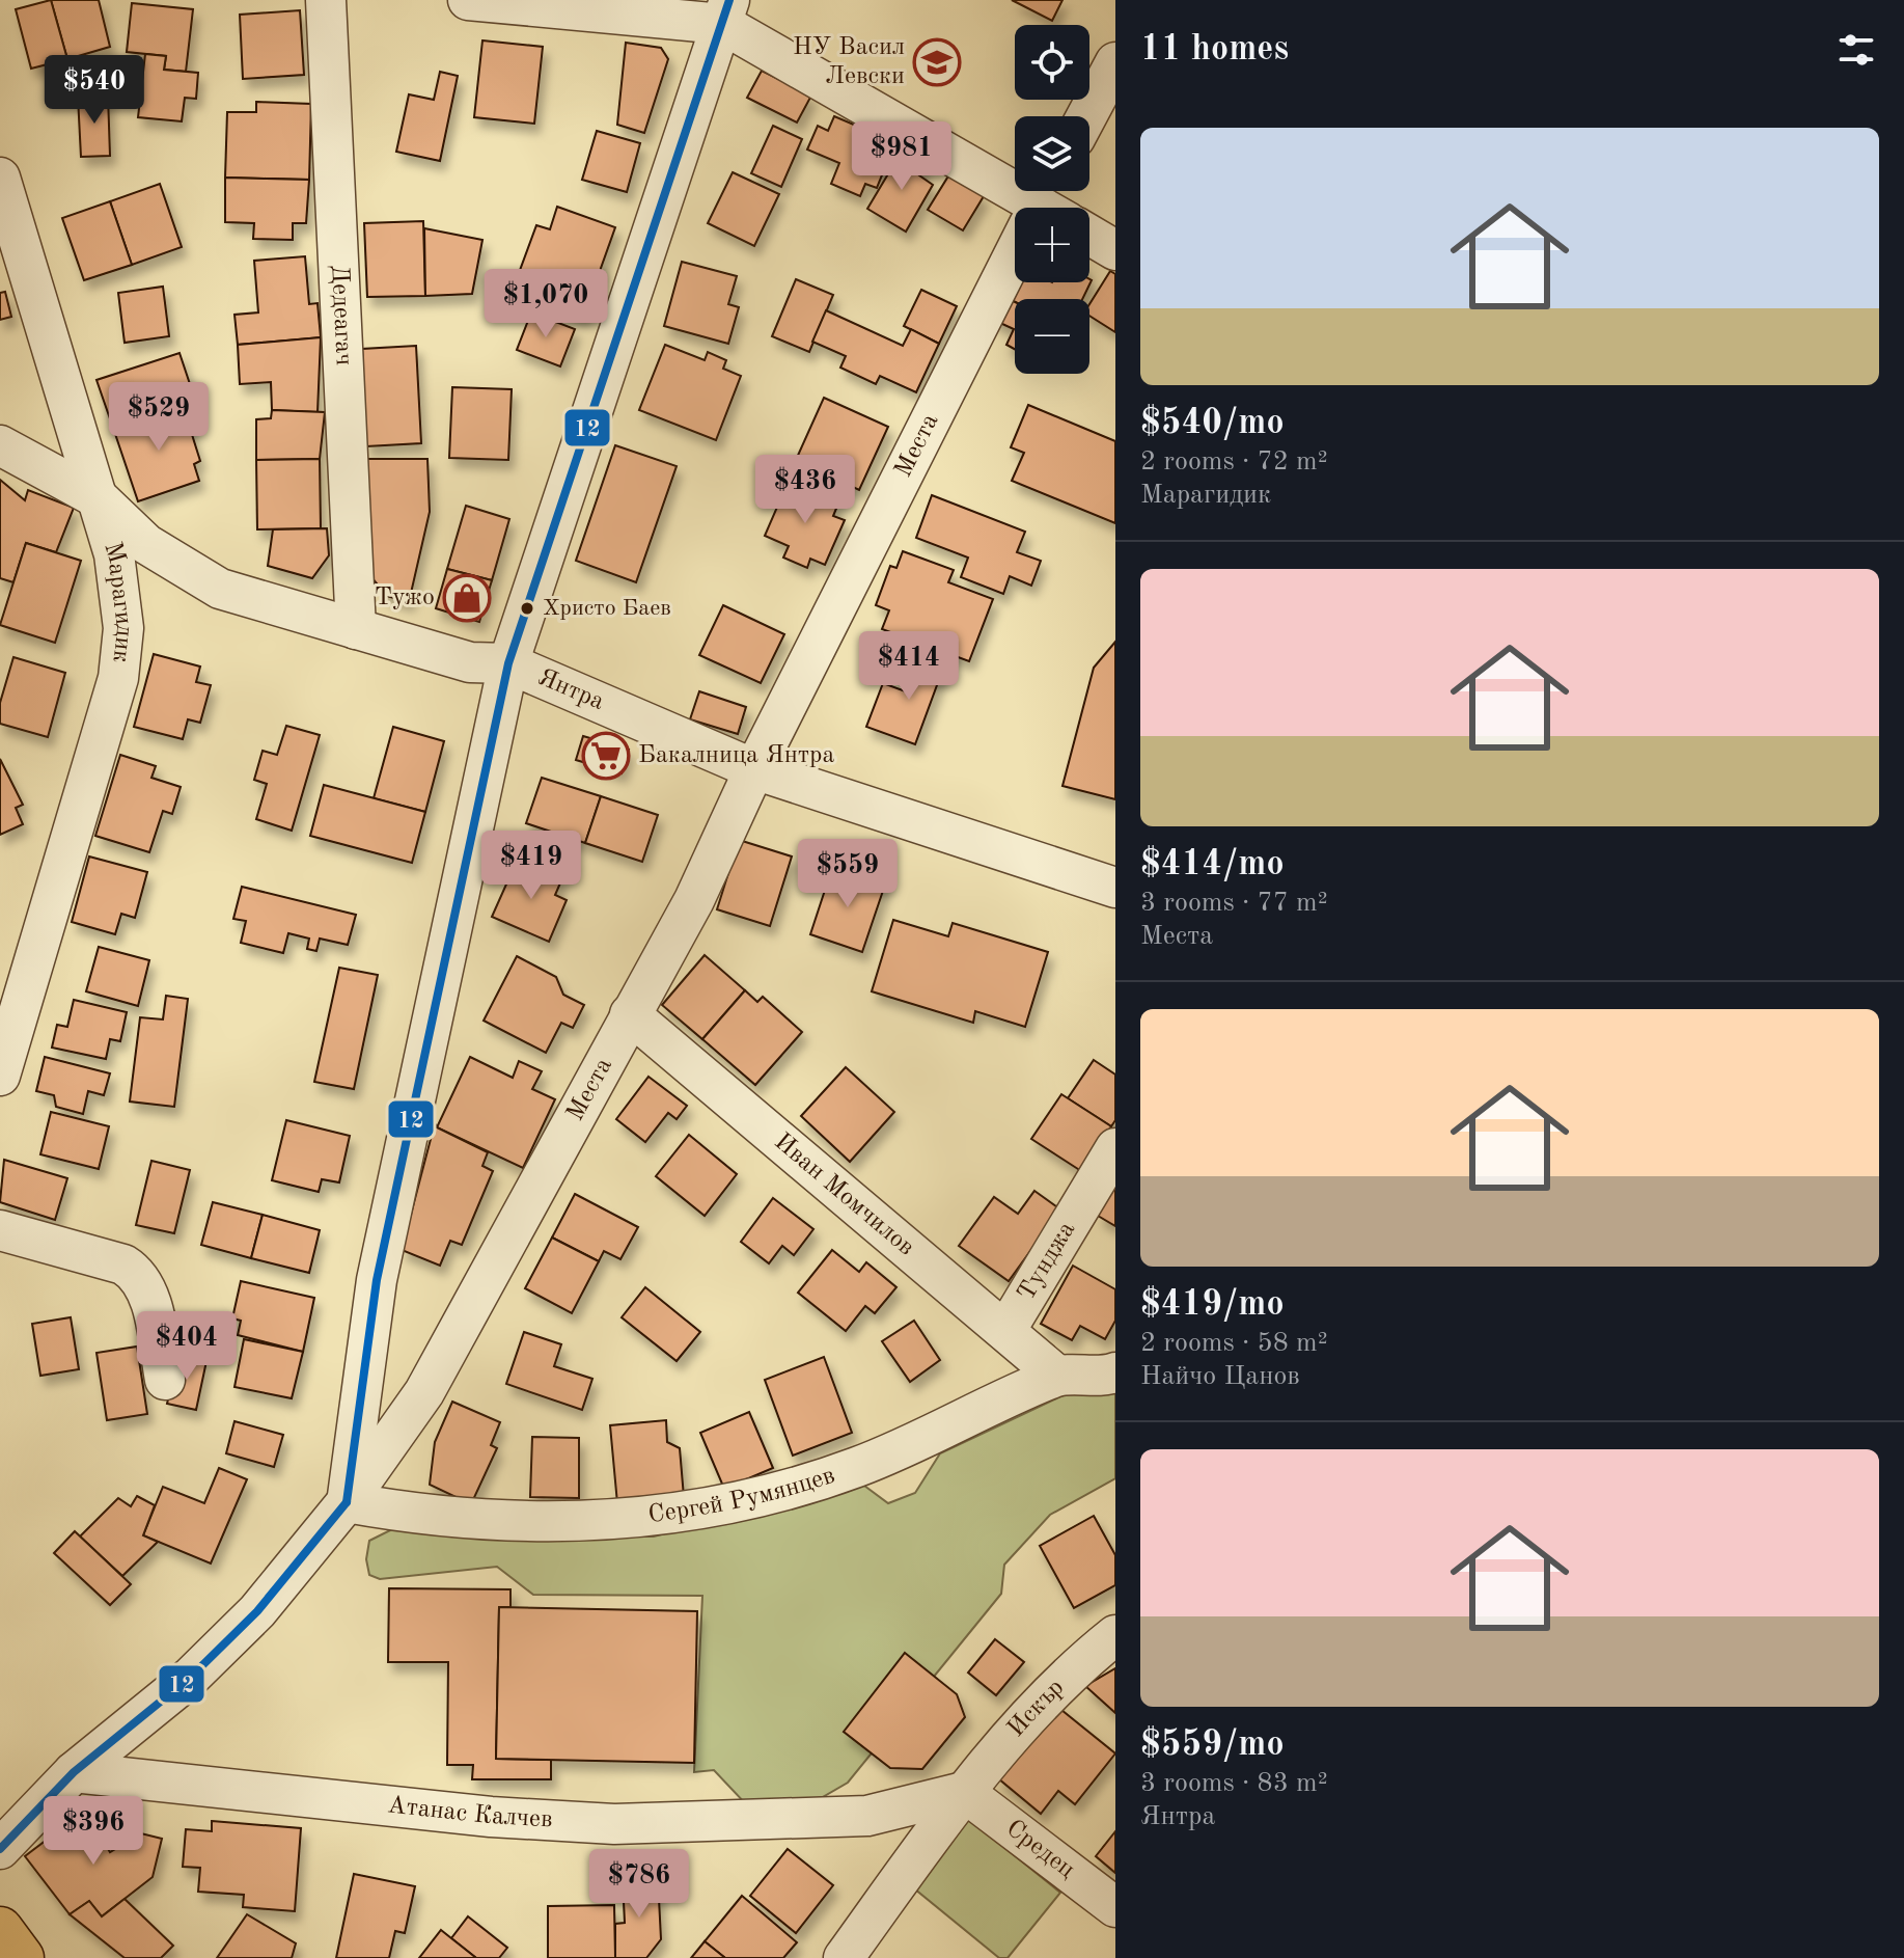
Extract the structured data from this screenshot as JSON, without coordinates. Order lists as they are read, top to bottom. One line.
{"streets":{"street":["Дедеагач","Места","Марагидик","Янтра","Иван Момчилов","Тунджа","Сергей Румянцев","Искър","Атанас Калчев","Средец"]},"crossings":[["Дедеагач","Янтра"],["Места","Янтра"],["Места","Иван Момчилов"],["Места","Сергей Румянцев"],["Места","Атанас Калчев"],["Марагидик","Янтра"],["Иван Момчилов","Тунджа"],["Иван Момчилов","Сергей Румянцев"],["Искър","Атанас Калчев"],["Искър","Средец"],["Атанас Калчев","Средец"]],"places":{"school or university":["НУ Васил Левски"],"shop":["Тужо"],"other":["Христо Баев"],"supermarket":["Бакалница Янтра"]},"lines":["transit line 12"],"page":{"heading":"11 homes","map_buttons":["+","−"],"price":["$540","$981","$1,070","$529","$436","$414","$419","$559","$404","$396","$786"],"list":[{"name":"$540/mo","note":"2 rooms · 72 m² · Марагидик"},{"name":"$414/mo","note":"3 rooms · 77 m² · Места"},{"name":"$419/mo","note":"2 rooms · 58 m² · Найчо Цанов"},{"name":"$559/mo","note":"3 rooms · 83 m² · Янтра"}]}}
